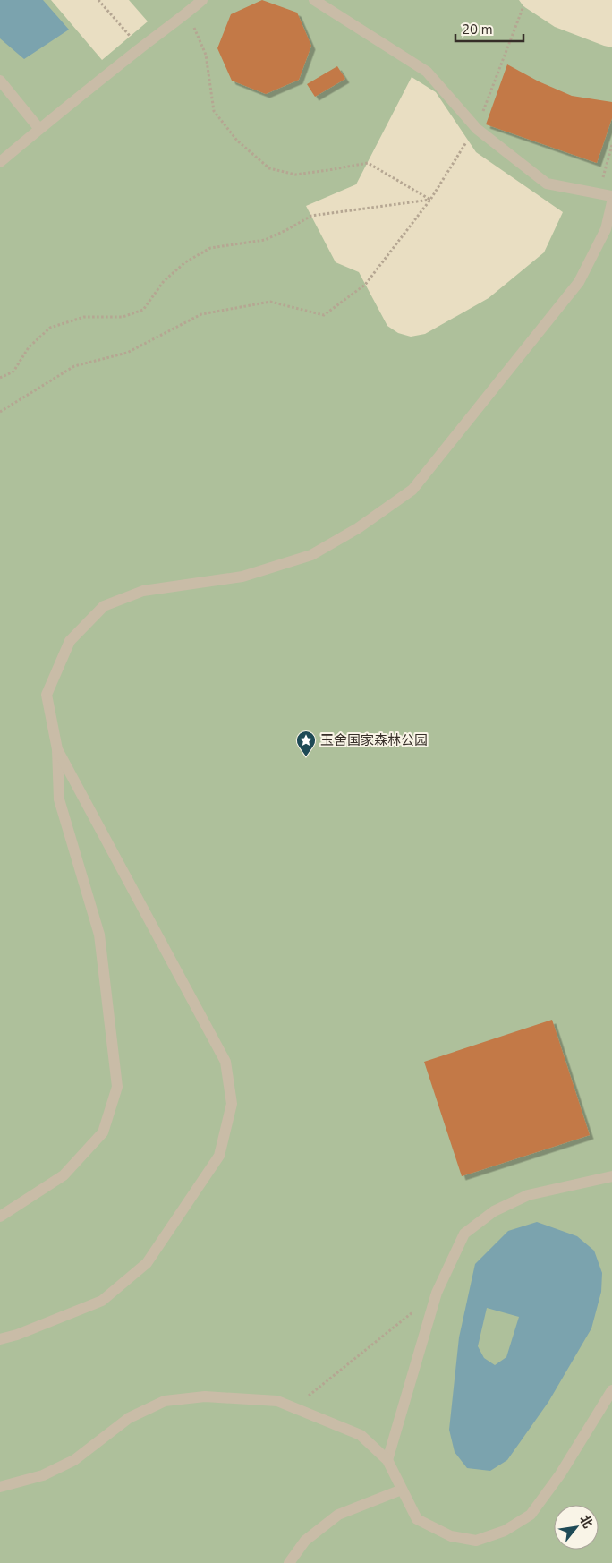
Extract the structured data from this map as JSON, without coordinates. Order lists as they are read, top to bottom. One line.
{"places":{"place":["玉舍国家森林公园"]},"scale_bar":"20 m","north":"top right"}
